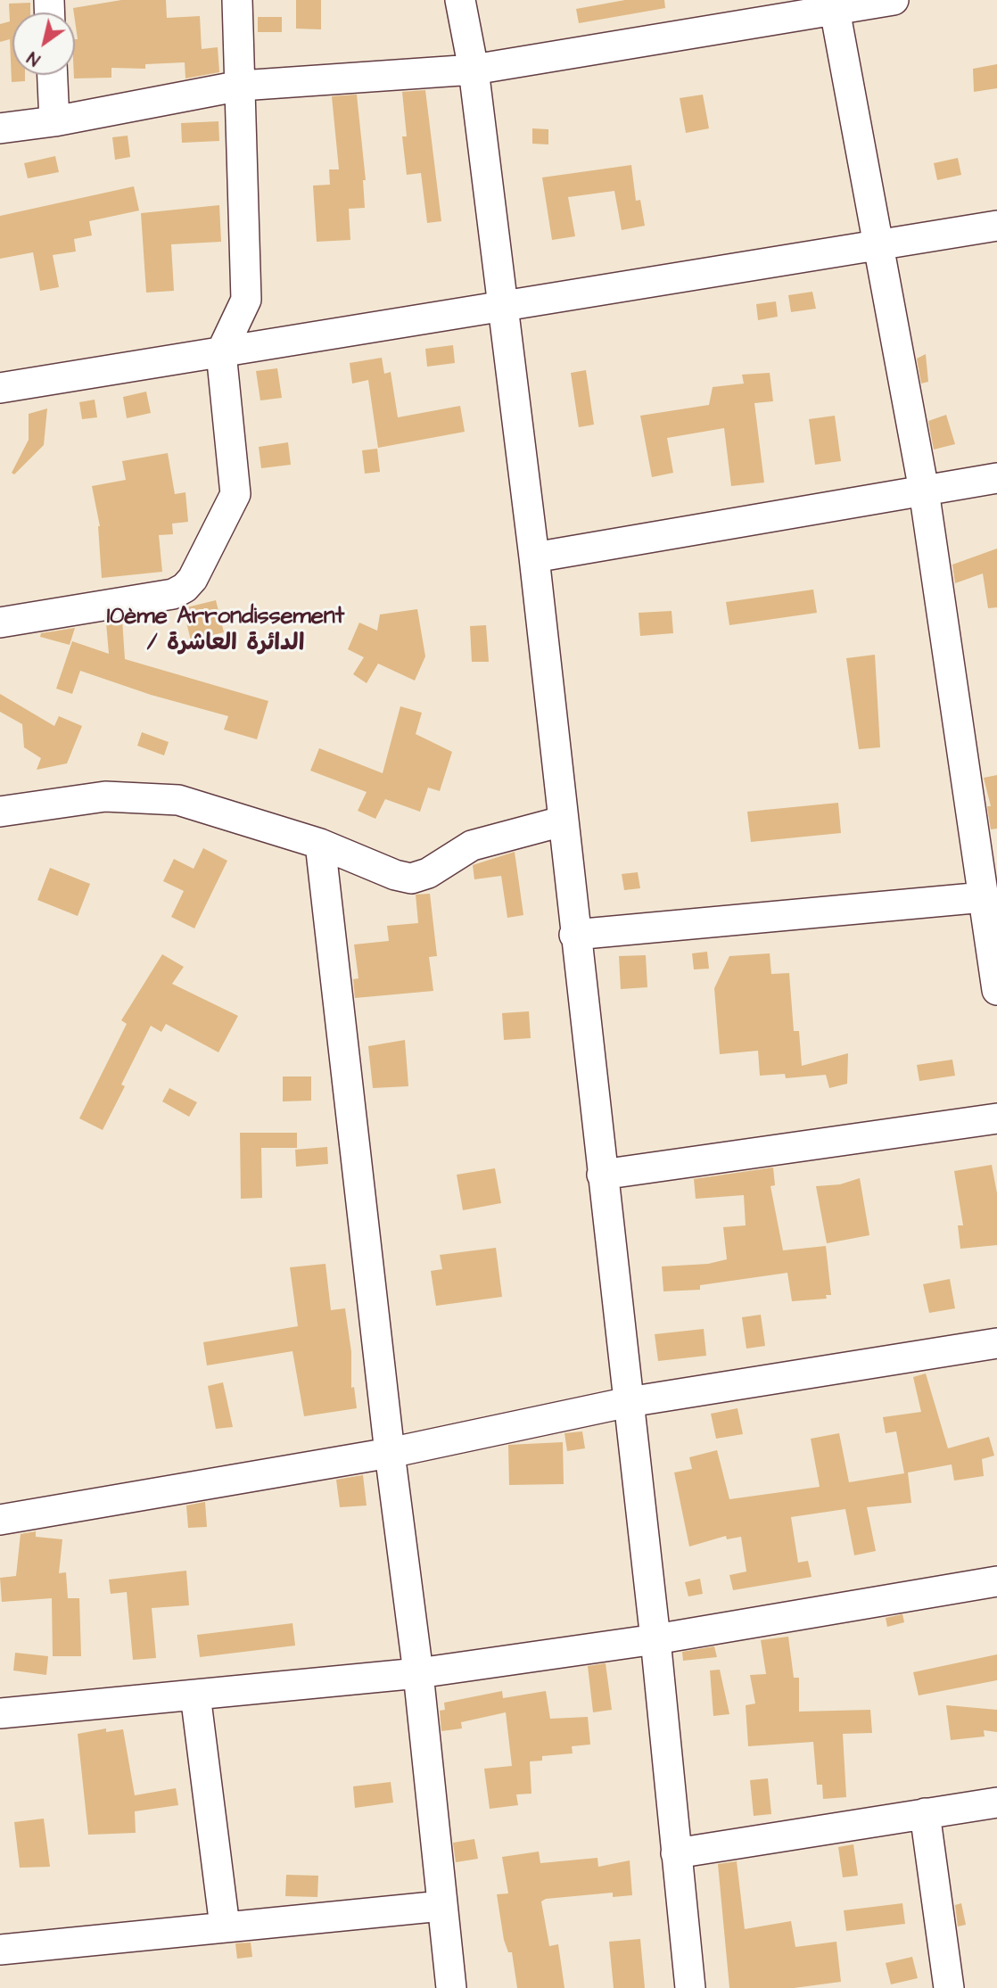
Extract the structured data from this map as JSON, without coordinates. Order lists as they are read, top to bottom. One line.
{"districts":["10ème Arrondissement / الدائرة العاشرة"],"north":"bottom left"}
